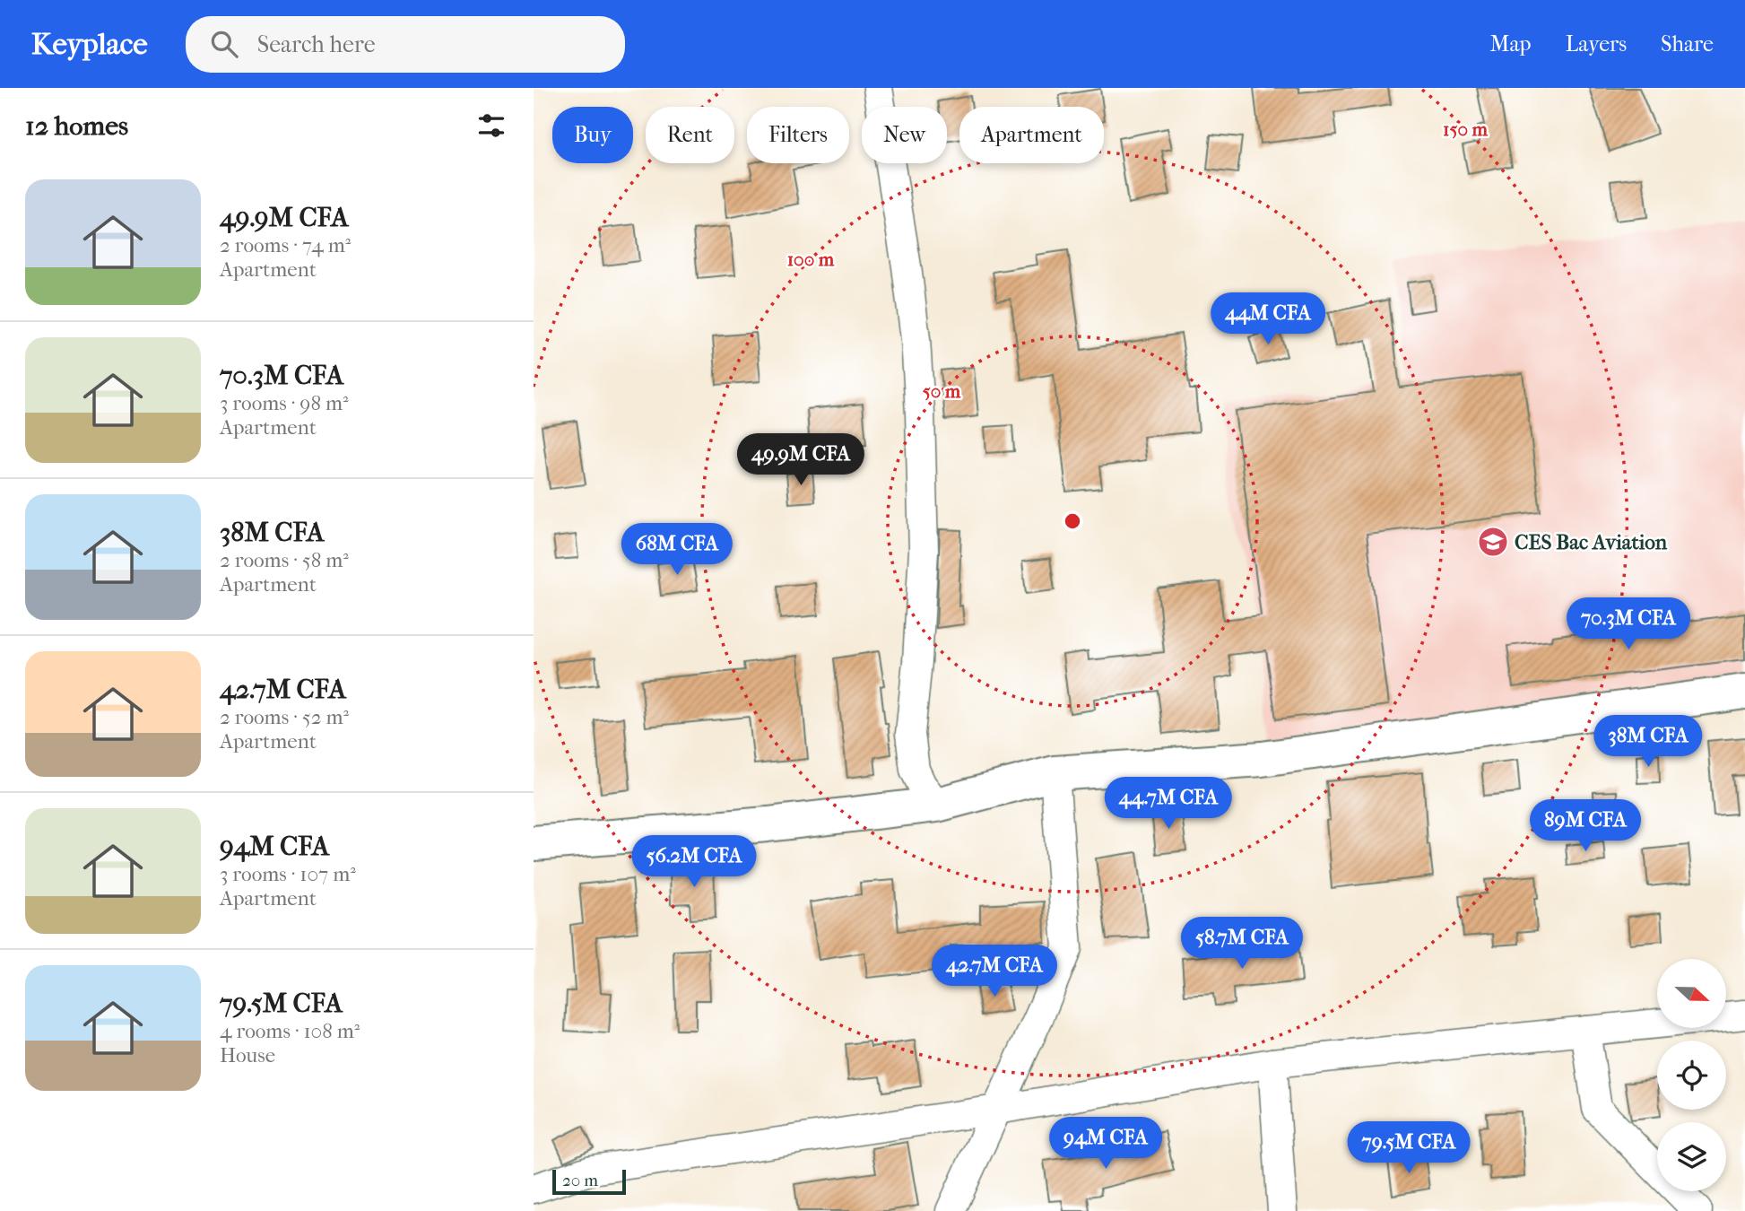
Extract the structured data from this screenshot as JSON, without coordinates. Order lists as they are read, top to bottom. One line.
{"places":{"school or university":["CES Bac Aviation"]},"scale_bar":"20 m","north":"right","page":{"header":"Keyplace","search":"Search here","nav":["Map","Layers","Share"],"heading":"12 homes","chip":["Buy","Rent","Filters","New","Apartment"],"list":[{"name":"49.9M CFA","note":"2 rooms · 74 m² · Apartment"},{"name":"70.3M CFA","note":"3 rooms · 98 m² · Apartment"},{"name":"38M CFA","note":"2 rooms · 58 m² · Apartment"},{"name":"42.7M CFA","note":"2 rooms · 52 m² · Apartment"},{"name":"94M CFA","note":"3 rooms · 107 m² · Apartment"},{"name":"79.5M CFA","note":"4 rooms · 108 m² · House"}],"price":["44M CFA","49.9M CFA","68M CFA","70.3M CFA","38M CFA","44.7M CFA","89M CFA","56.2M CFA","58.7M CFA","42.7M CFA","94M CFA","79.5M CFA"],"scale":"20 m"},"rings":["150 m","100 m","50 m"]}
